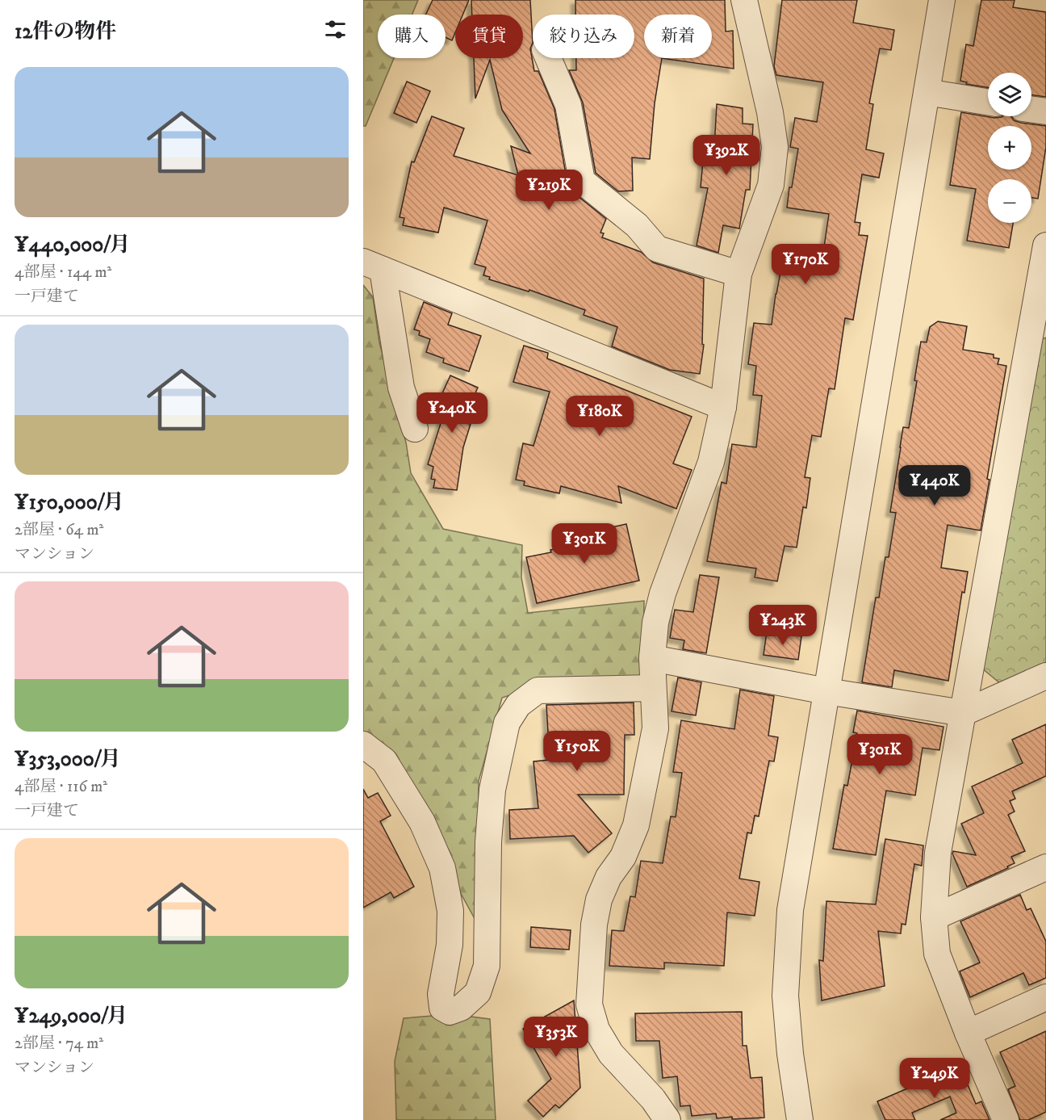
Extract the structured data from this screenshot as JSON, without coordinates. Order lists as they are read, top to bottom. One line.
{"page":{"heading":"12件の物件","chip":["購入","賃貸","絞り込み","新着"],"list":[{"name":"¥440,000/月","note":"4部屋 · 144 m² · 一戸建て"},{"name":"¥150,000/月","note":"2部屋 · 64 m² · マンション"},{"name":"¥353,000/月","note":"4部屋 · 116 m² · 一戸建て"},{"name":"¥249,000/月","note":"2部屋 · 74 m² · マンション"}],"map_buttons":["+","−"],"price":["¥392K","¥219K","¥170K","¥240K","¥180K","¥440K","¥301K","¥243K","¥150K","¥301K","¥353K","¥249K"]}}
